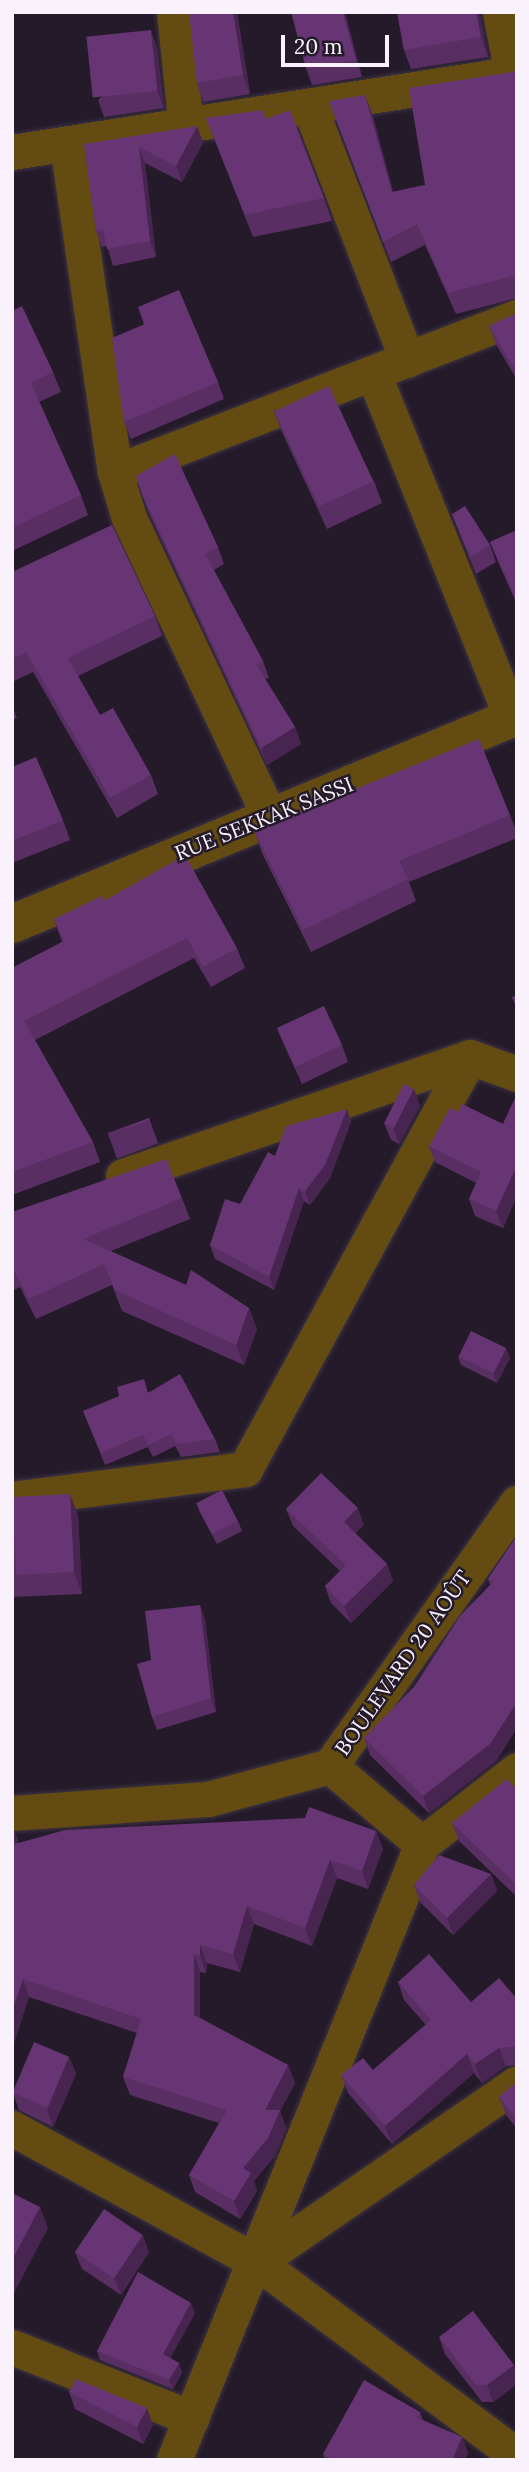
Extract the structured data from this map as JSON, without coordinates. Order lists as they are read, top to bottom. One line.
{"streets":{"street":["RUE SEKKAK SASSI","BOULEVARD 20 AOÛT"]},"scale_bar":"20 m"}
